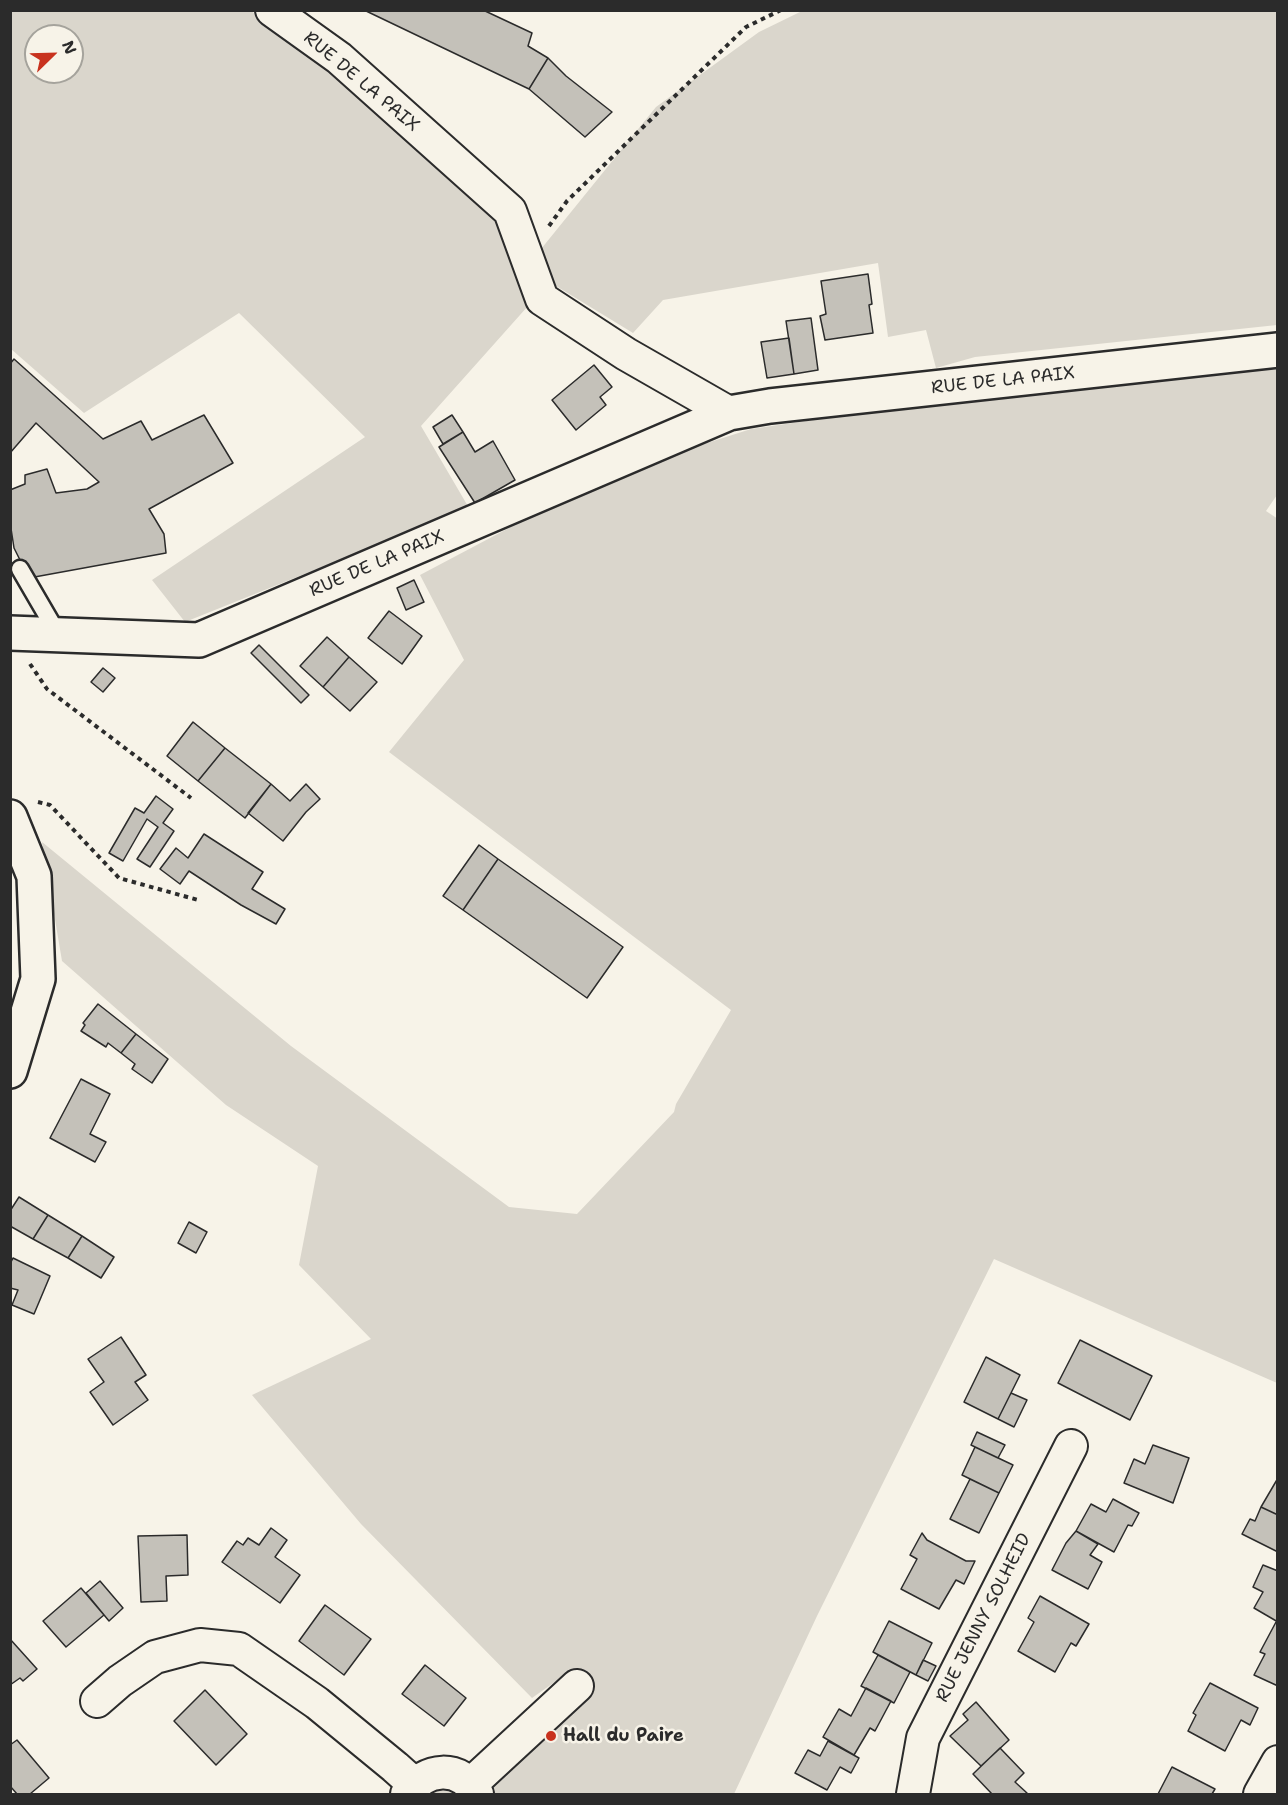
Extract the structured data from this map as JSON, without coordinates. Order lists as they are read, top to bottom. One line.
{"streets":{"street":["RUE DE LA PAIX","RUE JENNY SOLHEID"]},"places":["Hall du Paire"],"north":"top right"}
